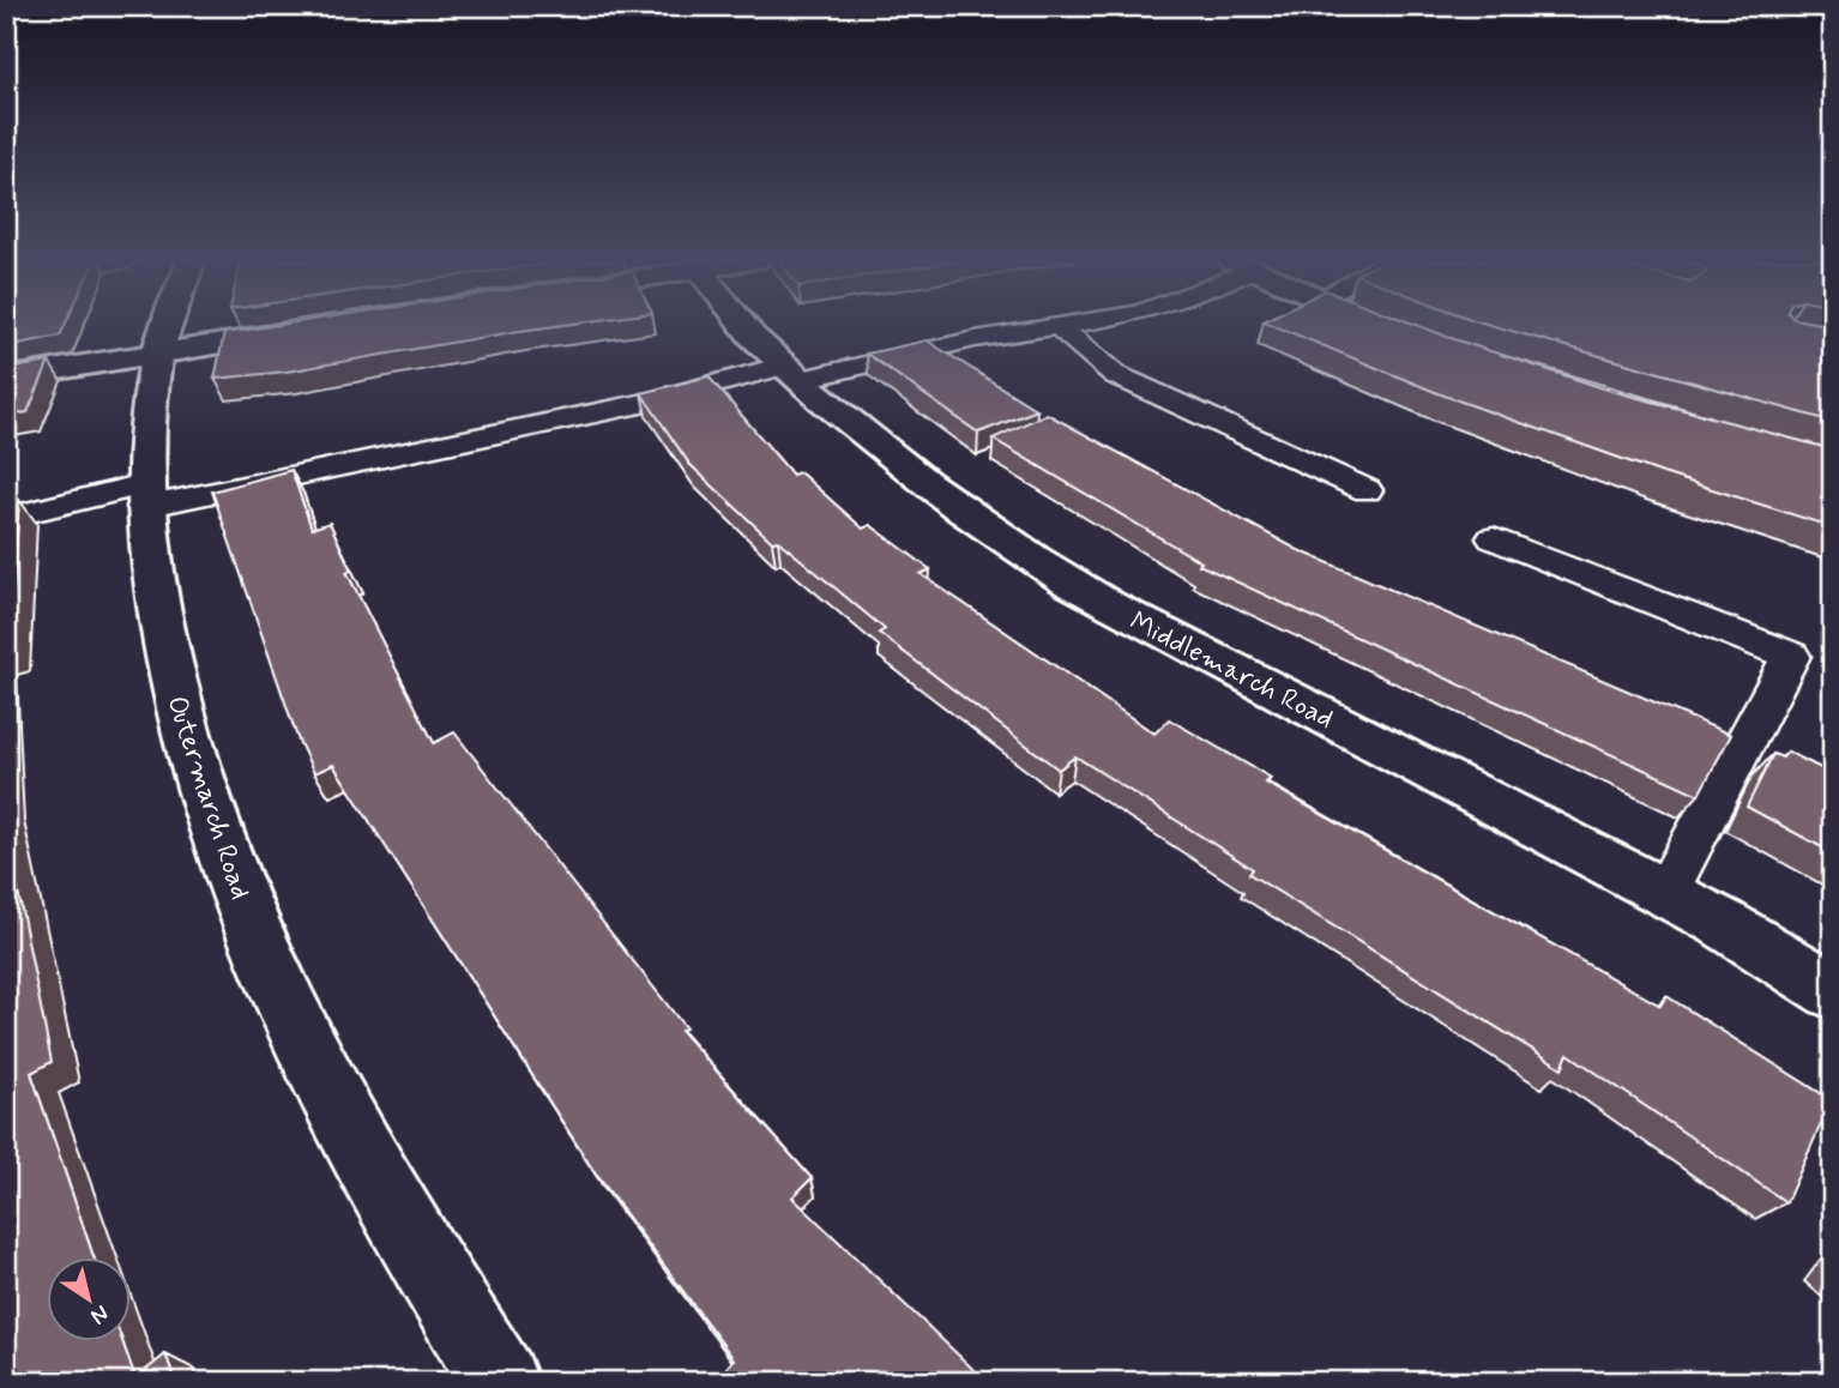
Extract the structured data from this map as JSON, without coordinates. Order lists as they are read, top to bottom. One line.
{"streets":{"street":["Middlemarch Road","Outermarch Road"]},"north":"bottom right"}
